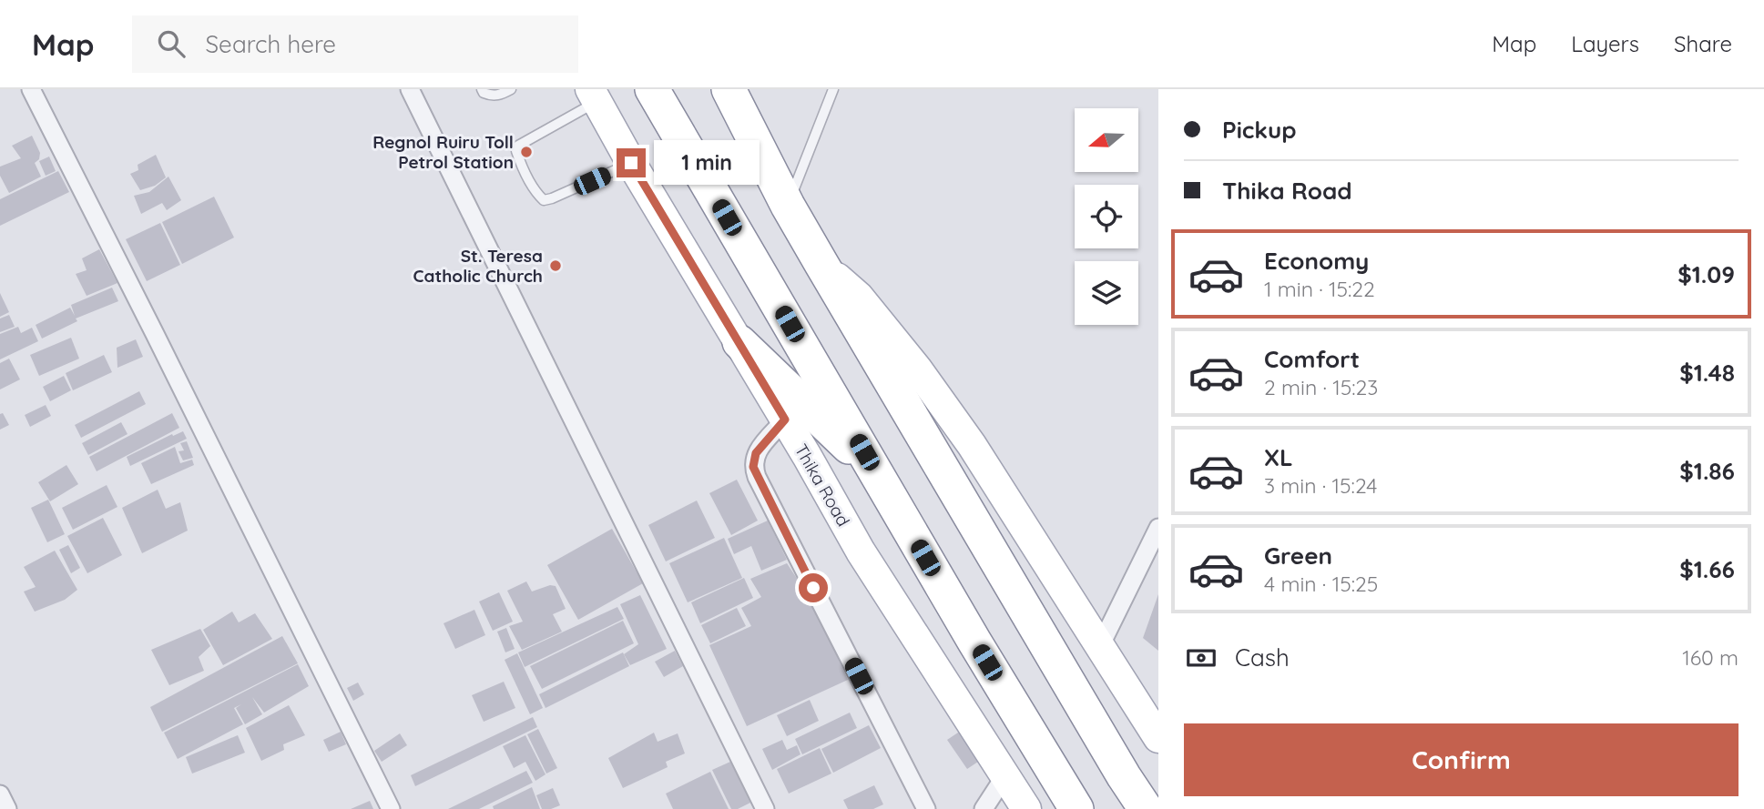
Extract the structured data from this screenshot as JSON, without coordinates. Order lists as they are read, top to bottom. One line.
{"streets":{"main road":["Thika Road"]},"places":["Regnol Ruiru Toll Petrol Station","St. Teresa Catholic Church"],"north":"left","page":{"header":"Map","search":"Search here","nav":["Map","Layers","Share"],"banner":["Pickup","Thika Road"],"bubble":"1 min","list":[{"name":"Economy","note":"1 min · 15:22","value":"$1.09"},{"name":"Comfort","note":"2 min · 15:23","value":"$1.48"},{"name":"XL","note":"3 min · 15:24","value":"$1.86"},{"name":"Green","note":"4 min · 15:25","value":"$1.66"}],"pay":["Cash","160 m"],"buttons":"Confirm"}}
